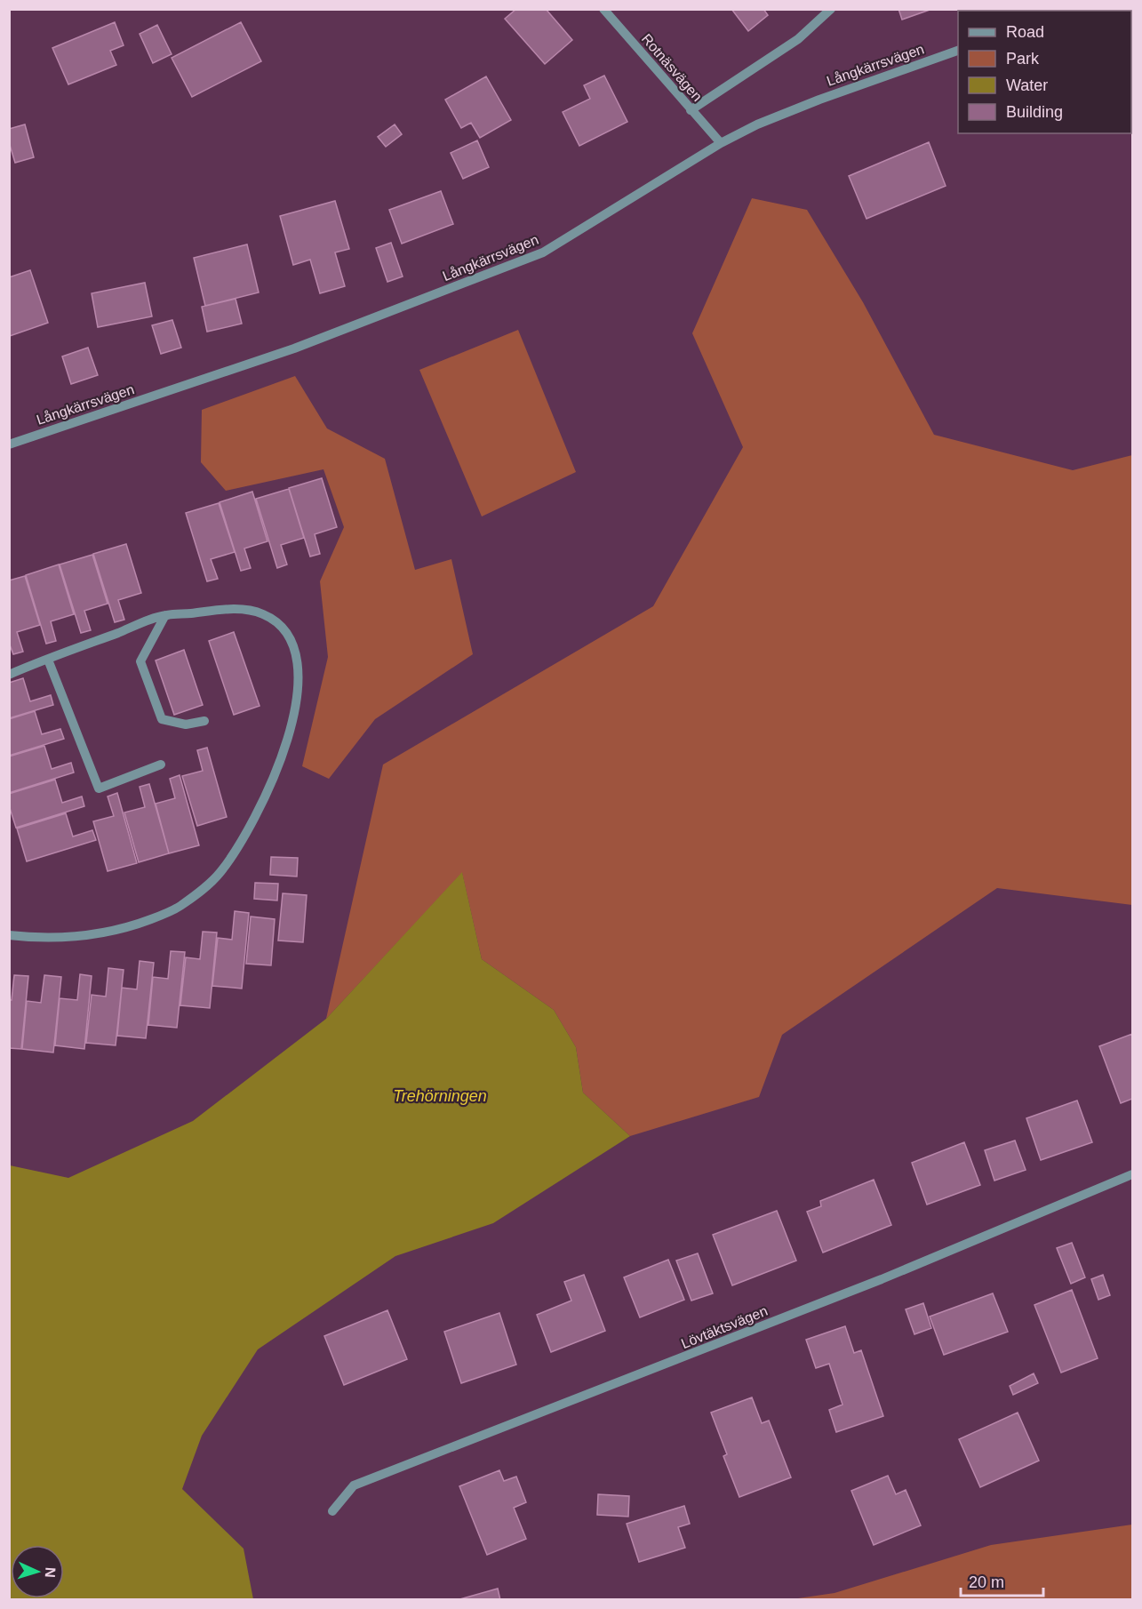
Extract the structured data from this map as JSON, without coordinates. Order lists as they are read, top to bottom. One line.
{"streets":{"street":["Långkärrsvägen","Rotnäsvägen","Lövtäktsvägen"]},"crossings":[["Långkärrsvägen","Rotnäsvägen"]],"water":["Trehörningen"],"legend":["Road","Park","Water","Building"],"scale_bar":"20 m","north":"right"}
